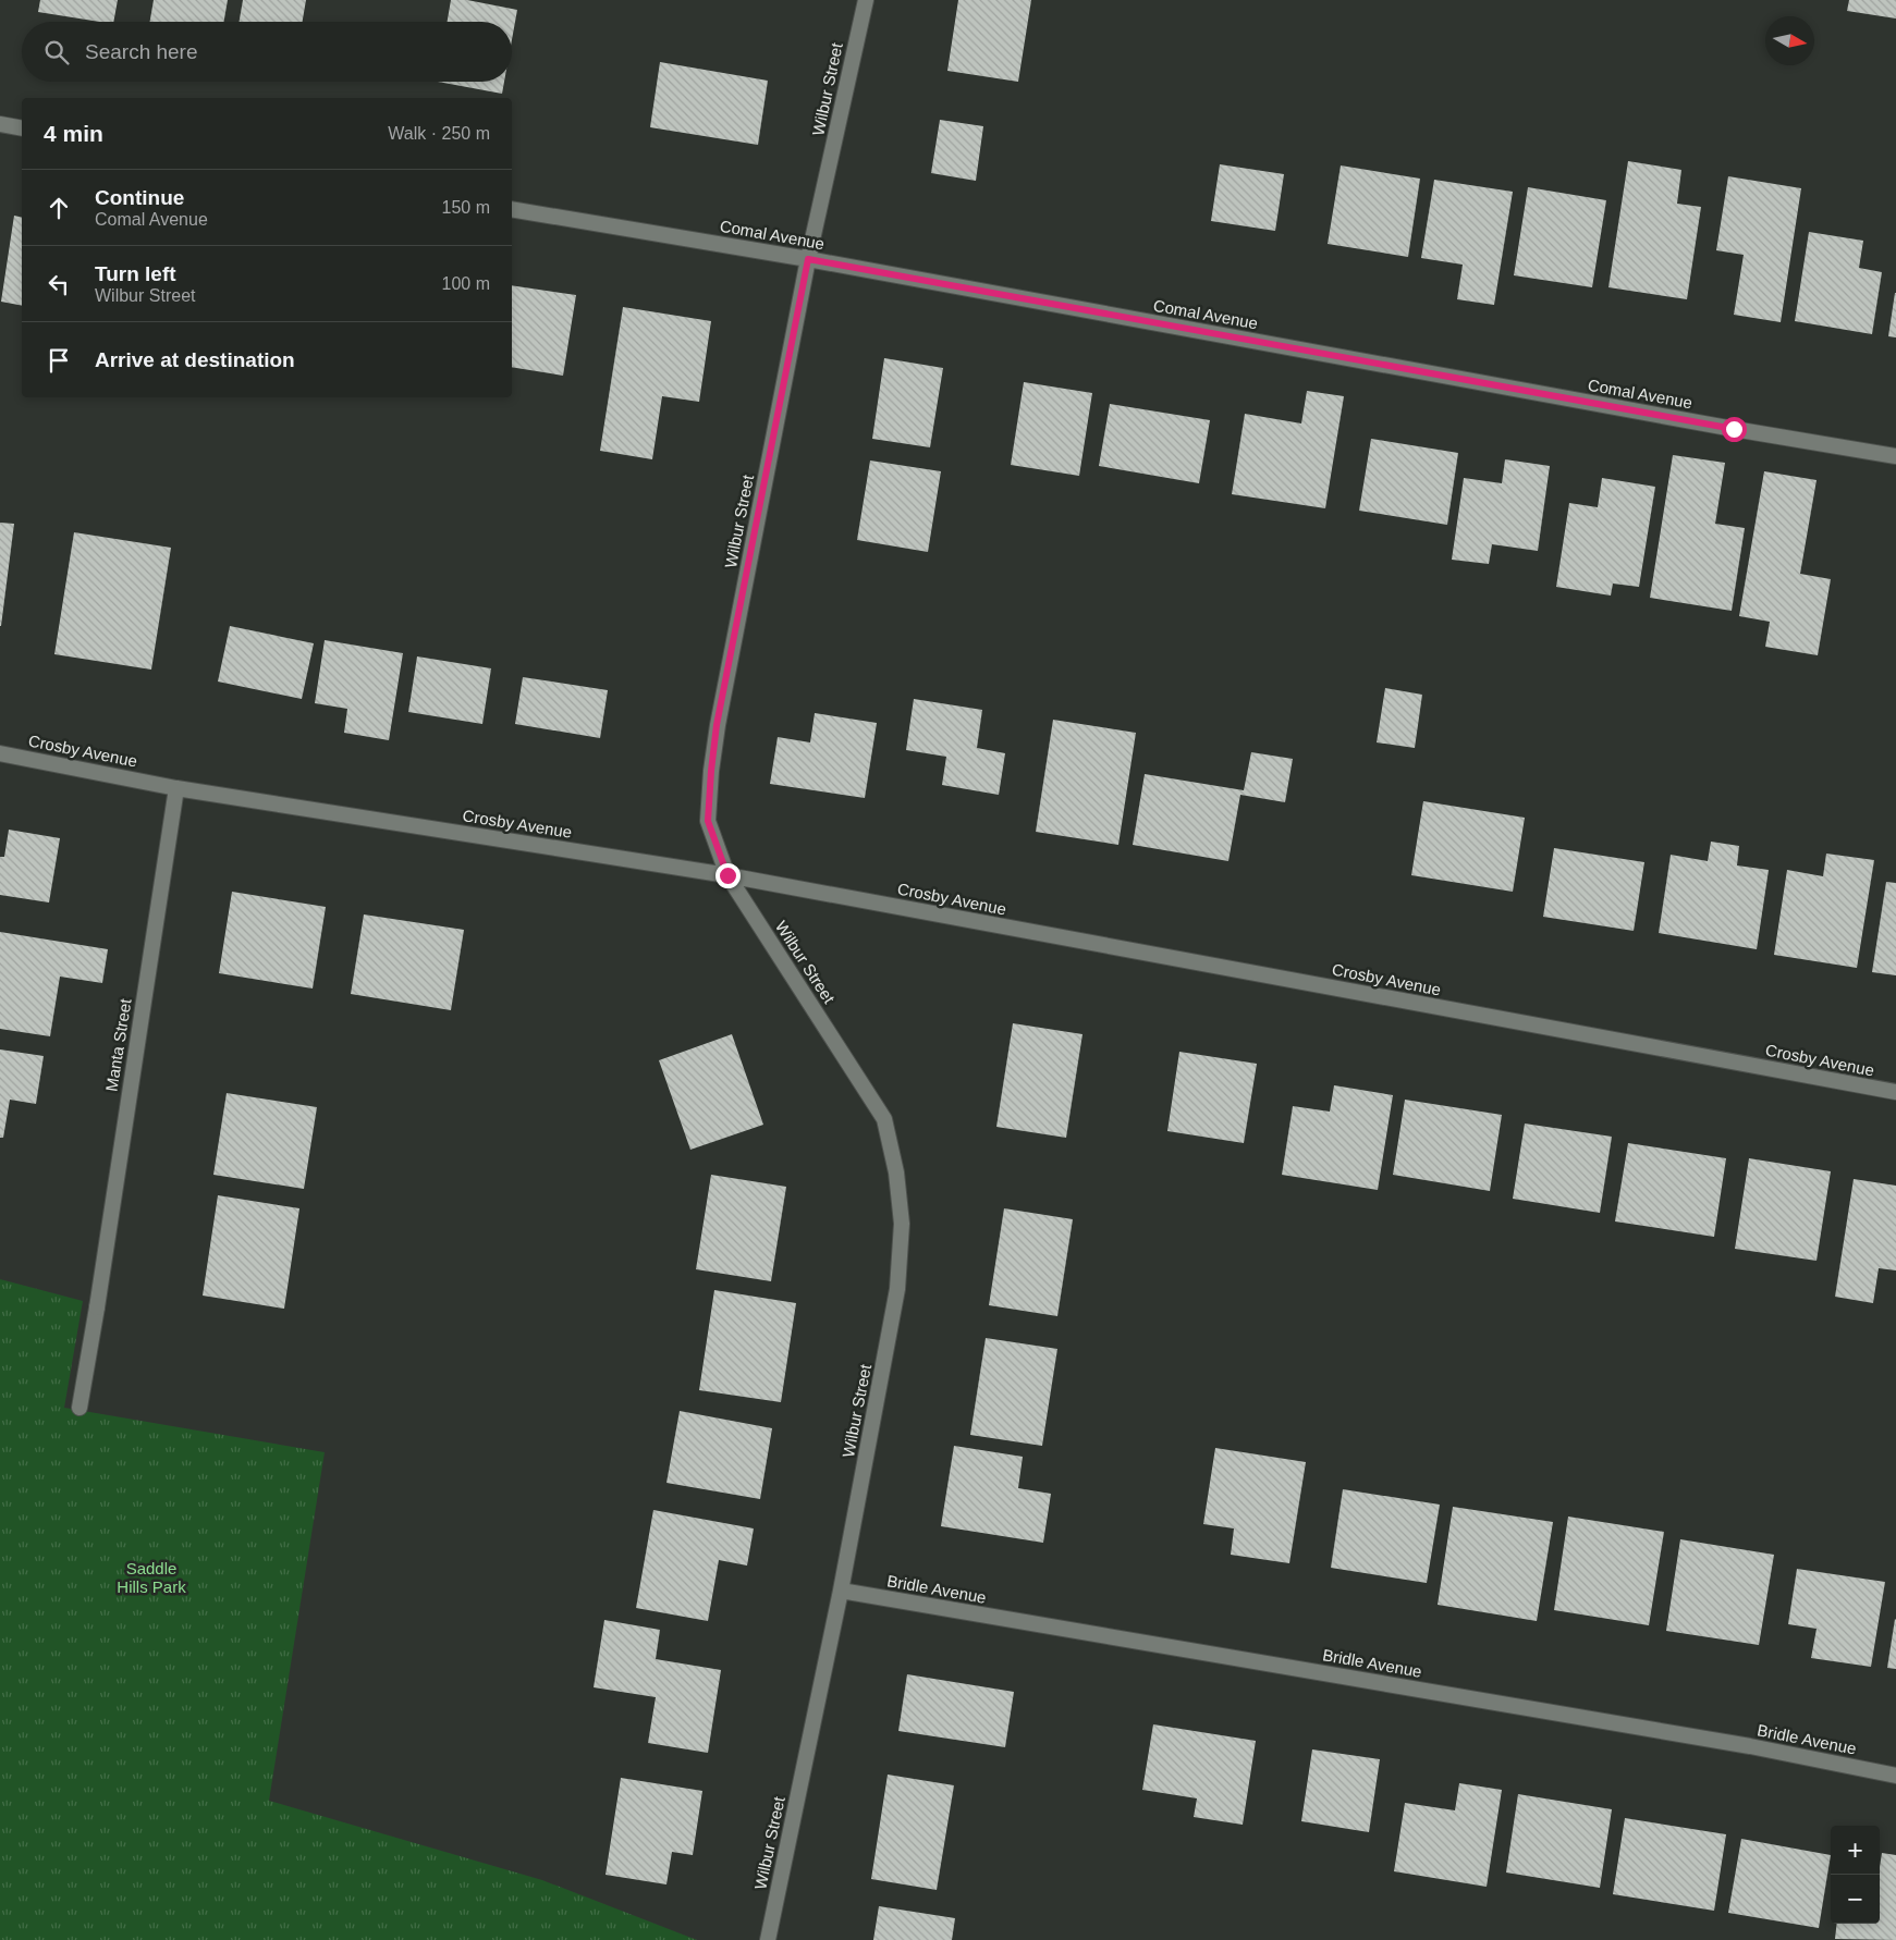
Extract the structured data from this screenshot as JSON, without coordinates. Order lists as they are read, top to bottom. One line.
{"streets":{"street":["Wilbur Street","Comal Avenue","Crosby Avenue","Manta Street","Bridle Avenue"]},"crossings":[["Wilbur Street","Comal Avenue"],["Wilbur Street","Crosby Avenue"],["Wilbur Street","Bridle Avenue"],["Crosby Avenue","Manta Street"]],"parks":["Saddle Hills Park"],"north":"right","page":{"search":"Search here","heading":["4 min","Walk · 250 m"],"list":[["Continue","Comal Avenue","150 m"],["Turn left","Wilbur Street","100 m"],"Arrive at destination"],"map_buttons":["+","−"]}}
